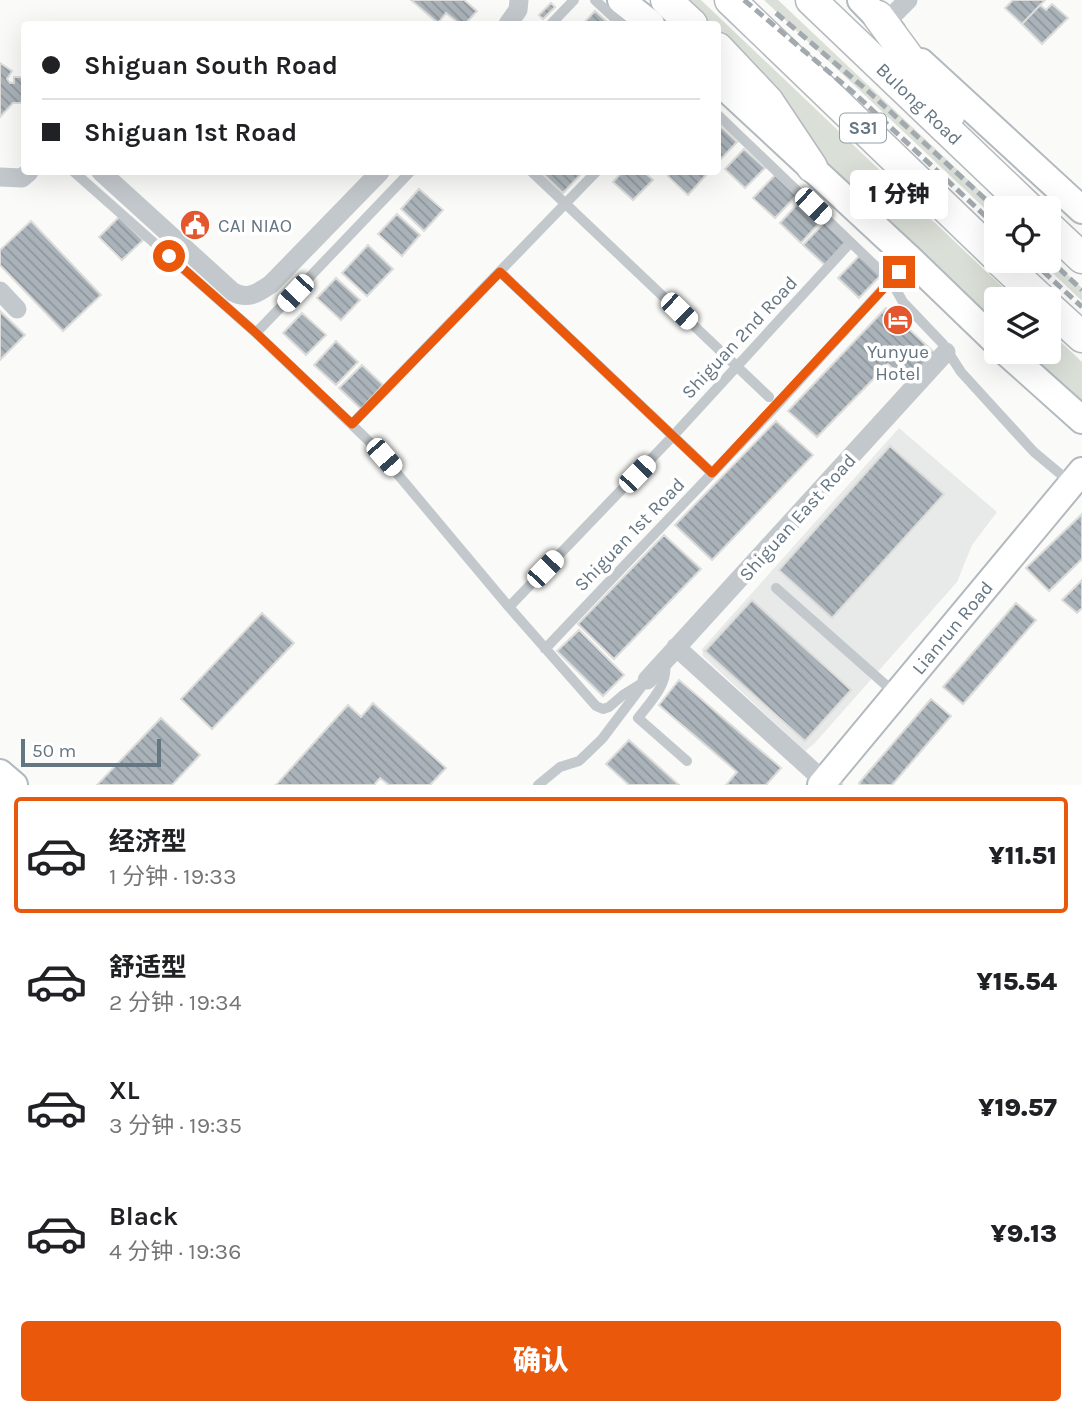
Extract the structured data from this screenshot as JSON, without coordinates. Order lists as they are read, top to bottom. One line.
{"streets":{"main road":["Bulong Road","S31","Lianrun Road"],"street":["Shiguan East Road"],"lane":["Shiguan 2nd Road","Shiguan 1st Road"]},"places":{"public building":["CAI NIAO"],"hotel":["Yunyue Hotel"]},"scale_bar":"50 m","page":{"banner":["Shiguan South Road","Shiguan 1st Road"],"bubble":"1 分钟","scale":"50 m","list":[{"name":"经济型","note":"1 分钟 · 19:33","value":"¥11.51"},{"name":"舒适型","note":"2 分钟 · 19:34","value":"¥15.54"},{"name":"XL","note":"3 分钟 · 19:35","value":"¥19.57"},{"name":"Black","note":"4 分钟 · 19:36","value":"¥9.13"}],"buttons":"确认"}}
